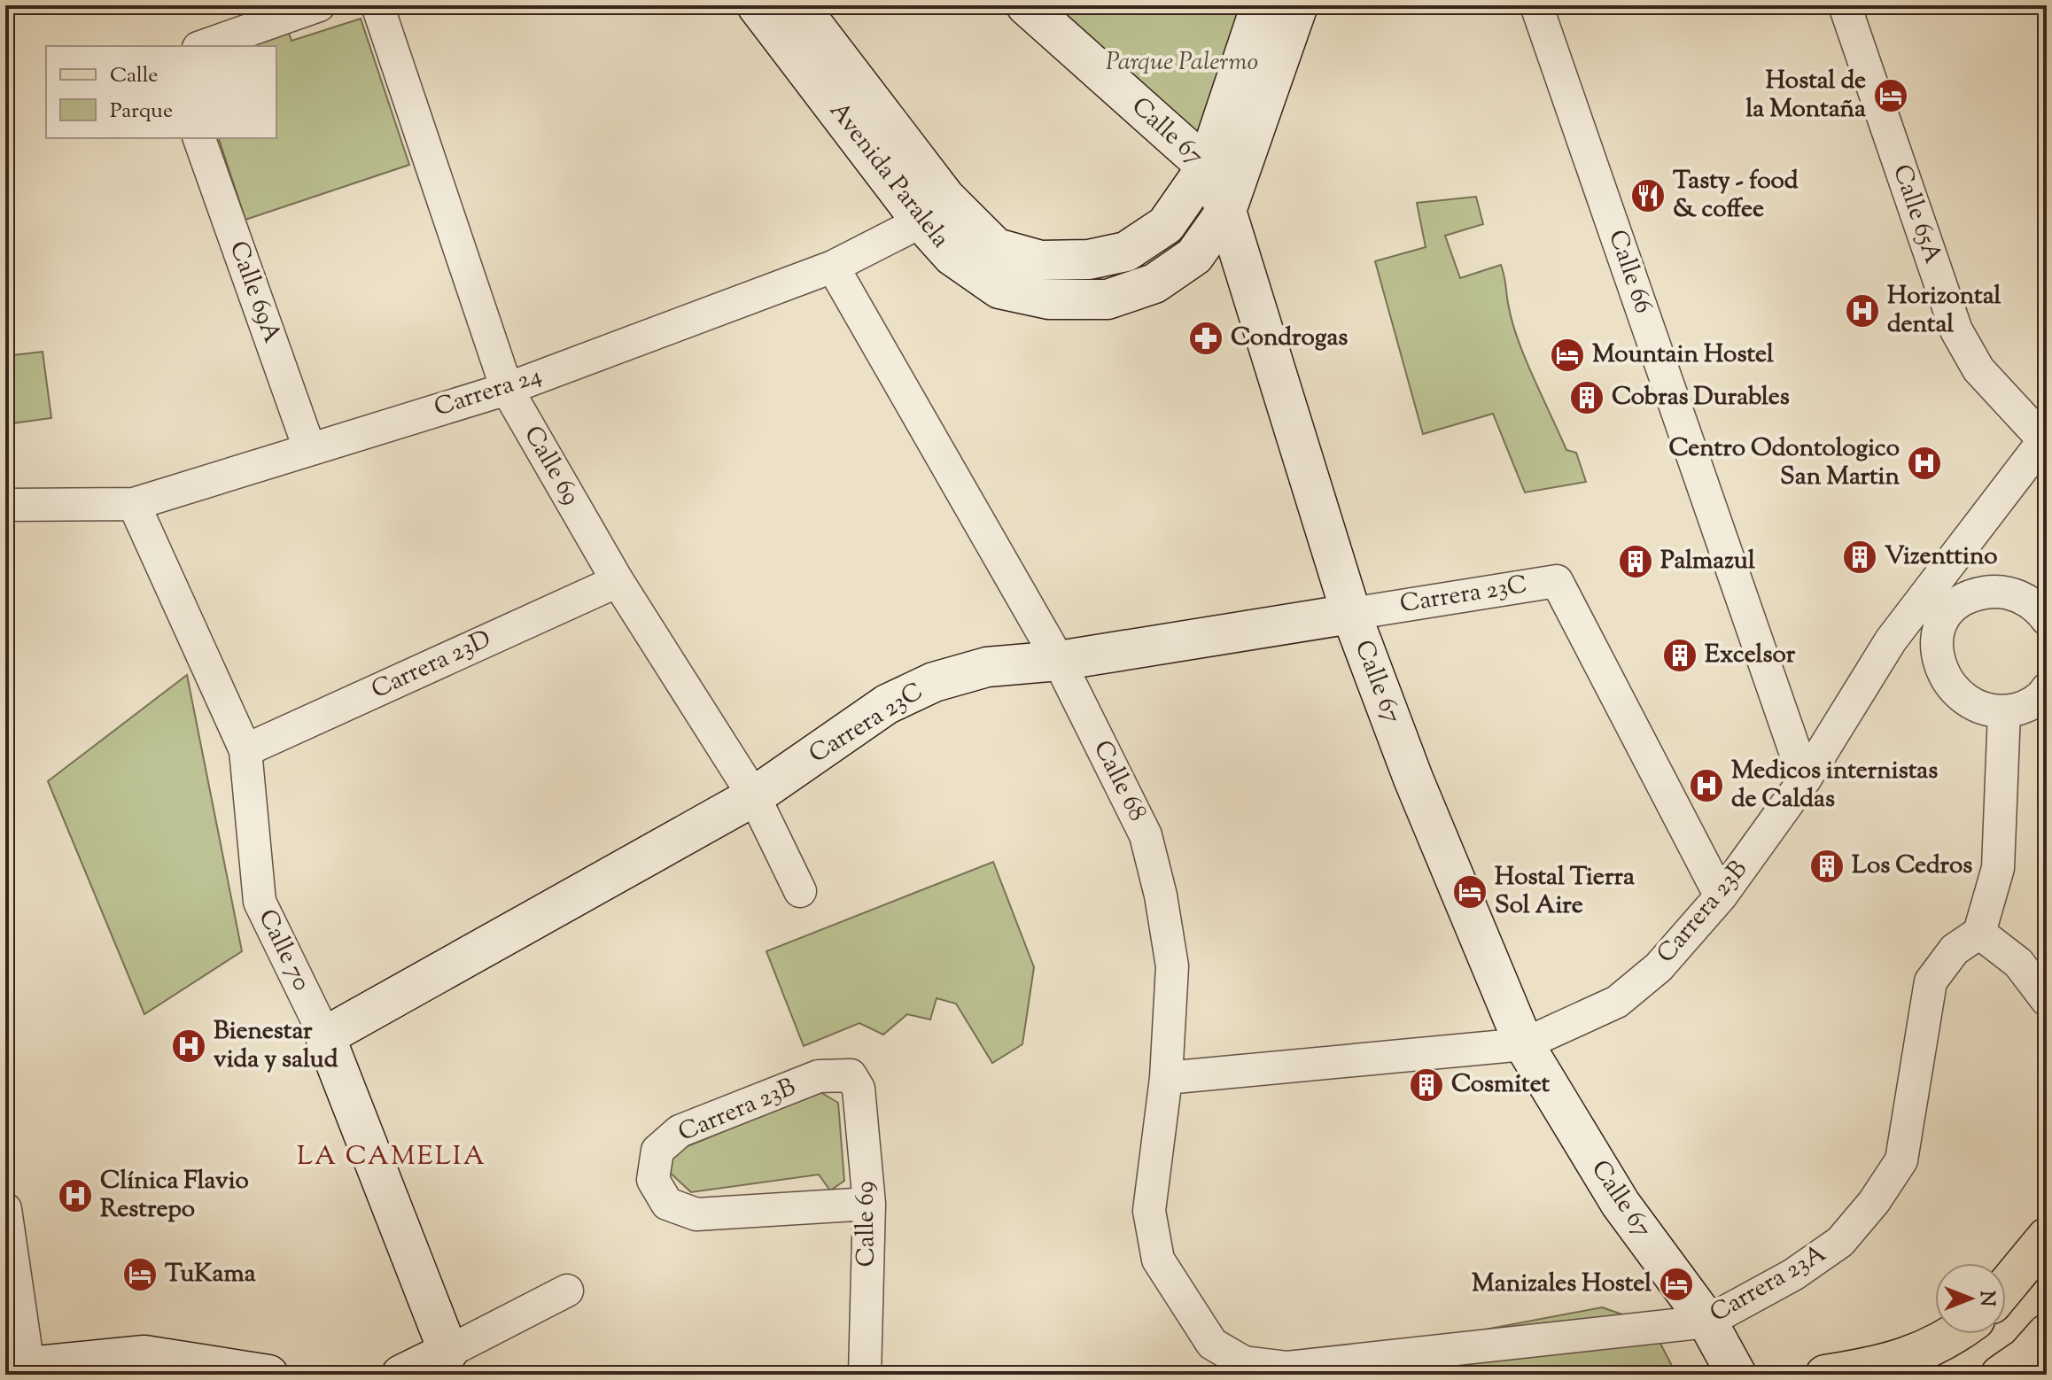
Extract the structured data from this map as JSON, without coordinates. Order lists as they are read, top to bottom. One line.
{"streets":{"street":["Calle 67","Avenida Paralela","Calle 65A","Calle 66","Calle 69A","Carrera 24","Calle 69","Carrera 23C","Carrera 23D","Calle 68","Carrera 23B","Calle 70","Carrera 23A"]},"crossings":[["Calle 67","Avenida Paralela"],["Calle 67","Carrera 23C"],["Calle 67","Carrera 23B"],["Calle 67","Carrera 23A"],["Avenida Paralela","Carrera 24"],["Calle 65A","Carrera 23B"],["Calle 66","Carrera 23B"],["Calle 69A","Carrera 24"],["Carrera 24","Calle 69"],["Carrera 24","Calle 68"],["Carrera 24","Calle 70"],["Calle 69","Carrera 23C"],["Calle 69","Carrera 23D"],["Calle 69","Carrera 23B"],["Carrera 23C","Calle 68"],["Carrera 23C","Carrera 23B"],["Carrera 23C","Calle 70"],["Carrera 23D","Calle 70"],["Calle 68","Carrera 23B"],["Calle 68","Carrera 23A"]],"districts":["LA CAMELIA"],"parks":["Parque Palermo"],"places":{"hotel":["Hostal de la Montaña","Mountain Hostel","Hostal Tierra Sol Aire","TuKama","Manizales Hostel"],"restaurant":["Tasty - food & coffee"],"hospital":["Horizontal dental","Centro Odontologico San Martin","Medicos internistas de Caldas","Bienestar vida y salud","Clínica Flavio Restrepo"],"pharmacy":["Condrogas"],"building":["Cobras Durables","Vizenttino","Palmazul","Excelsor","Los Cedros","Cosmitet"]},"legend":["Calle","Parque"],"north":"right"}
